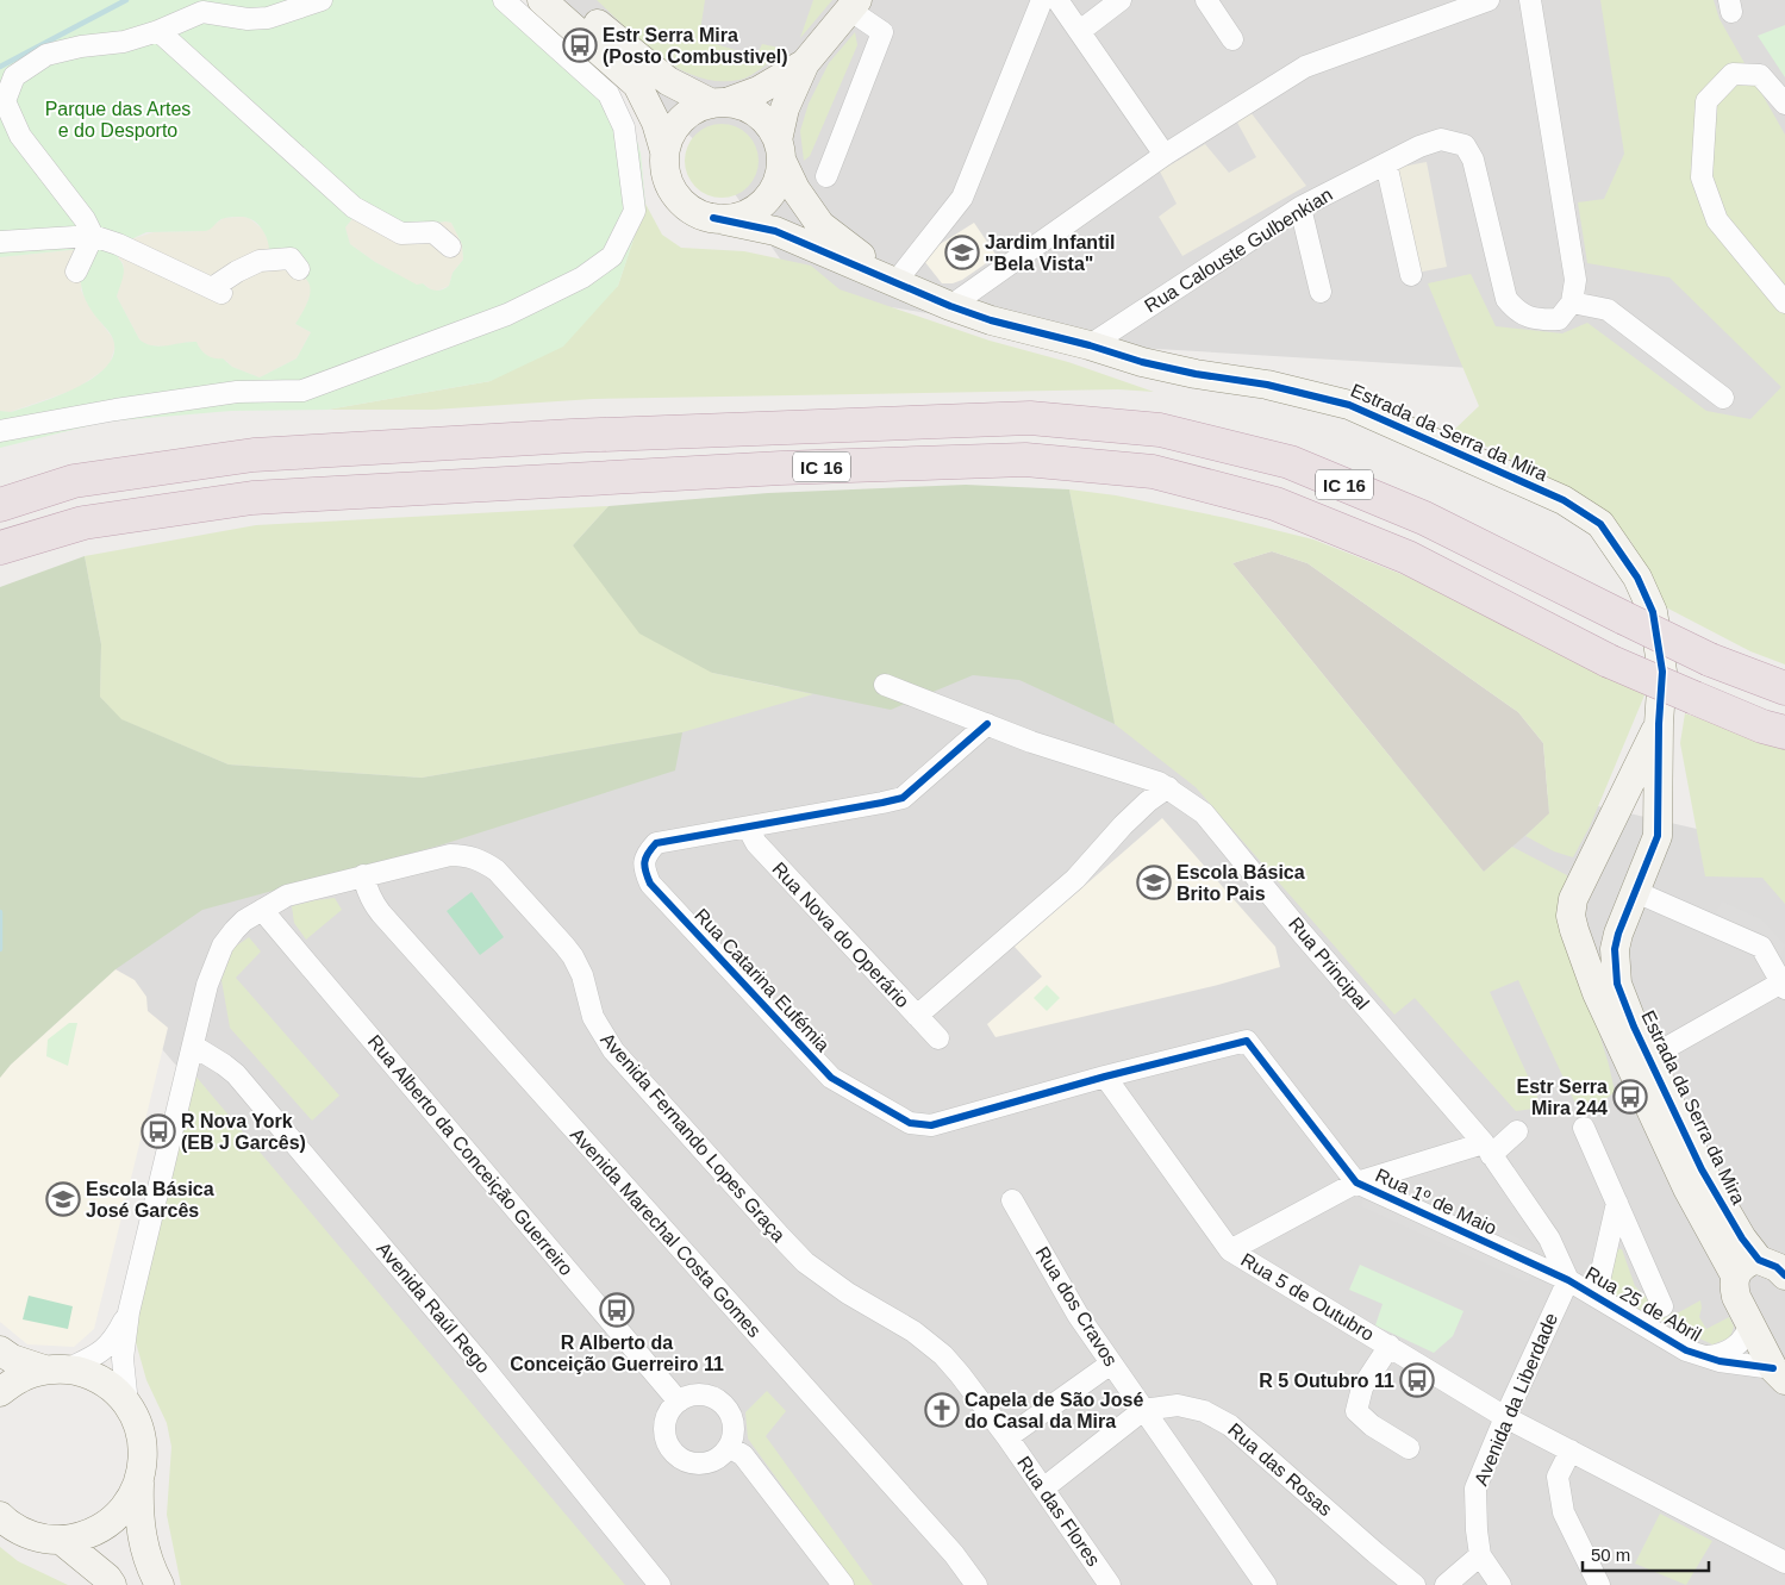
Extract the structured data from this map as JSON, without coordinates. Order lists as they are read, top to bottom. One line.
{"streets":{"highway":["IC 16"],"street":["Rua Calouste Gulbenkian","Estrada da Serra da Mira","Rua Nova do Operário","Rua Principal","Rua Catarina Eufémia","Avenida Fernando Lopes Graça","Rua Alberto da Conceição Guerreiro","Rua 1º de Maio","Avenida Marechal Costa Gomes","Rua 5 de Outubro","Rua 25 de Abril","Rua dos Cravos","Avenida Raúl Rego","Avenida da Liberdade","Rua das Rosas","Rua das Flores"]},"crossings":[["Rua Calouste Gulbenkian","Estrada da Serra da Mira"],["Estrada da Serra da Mira","Rua 25 de Abril"],["Rua Nova do Operário","Rua Catarina Eufémia"],["Rua Principal","Rua Catarina Eufémia"],["Rua Principal","Rua 1º de Maio"],["Rua Principal","Rua 25 de Abril"],["Rua Principal","Avenida da Liberdade"],["Rua Catarina Eufémia","Rua 1º de Maio"],["Rua Catarina Eufémia","Rua 5 de Outubro"],["Avenida Fernando Lopes Graça","Rua Alberto da Conceição Guerreiro"],["Avenida Fernando Lopes Graça","Avenida Marechal Costa Gomes"],["Avenida Fernando Lopes Graça","Avenida Raúl Rego"],["Avenida Fernando Lopes Graça","Rua das Flores"],["Rua 1º de Maio","Rua 25 de Abril"],["Rua 1º de Maio","Avenida da Liberdade"],["Rua 5 de Outubro","Avenida da Liberdade"],["Rua 25 de Abril","Avenida da Liberdade"],["Rua dos Cravos","Rua das Rosas"]],"parks":["Parque das Artes e do Desporto"],"places":{"bus stop":["Estr Serra Mira (Posto Combustivel)","Estr Serra Mira 244","R Nova York (EB J Garcês)","R Alberto da Conceição Guerreiro 11","R 5 Outubro 11"],"school or university":["Jardim Infantil \"Bela Vista\"","Escola Básica Brito Pais","Escola Básica José Garcês"],"church":["Capela de São José do Casal da Mira"]},"scale_bar":"50 m"}
